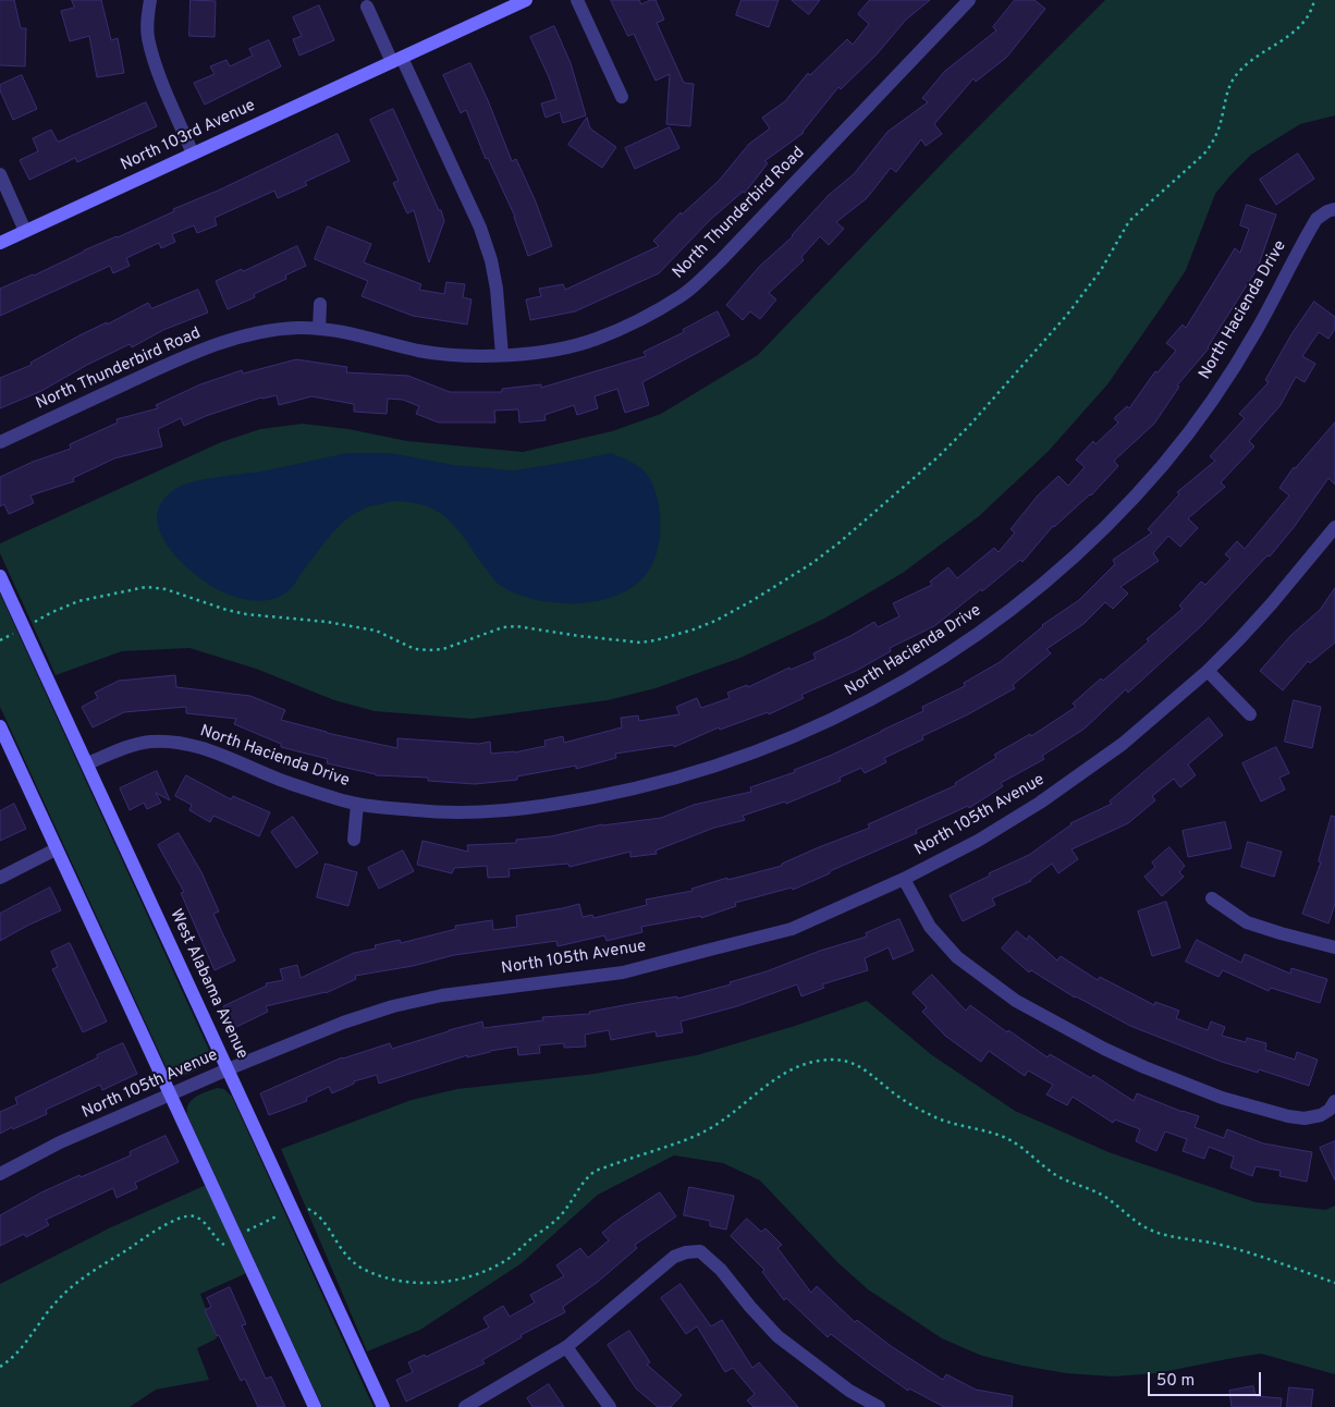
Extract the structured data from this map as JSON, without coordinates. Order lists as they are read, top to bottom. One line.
{"streets":{"street":["North 103rd Avenue","North Thunderbird Road","North Hacienda Drive","North 105th Avenue","West Alabama Avenue"]},"crossings":[["North Hacienda Drive","West Alabama Avenue"],["North 105th Avenue","West Alabama Avenue"]],"scale_bar":"50 m"}
